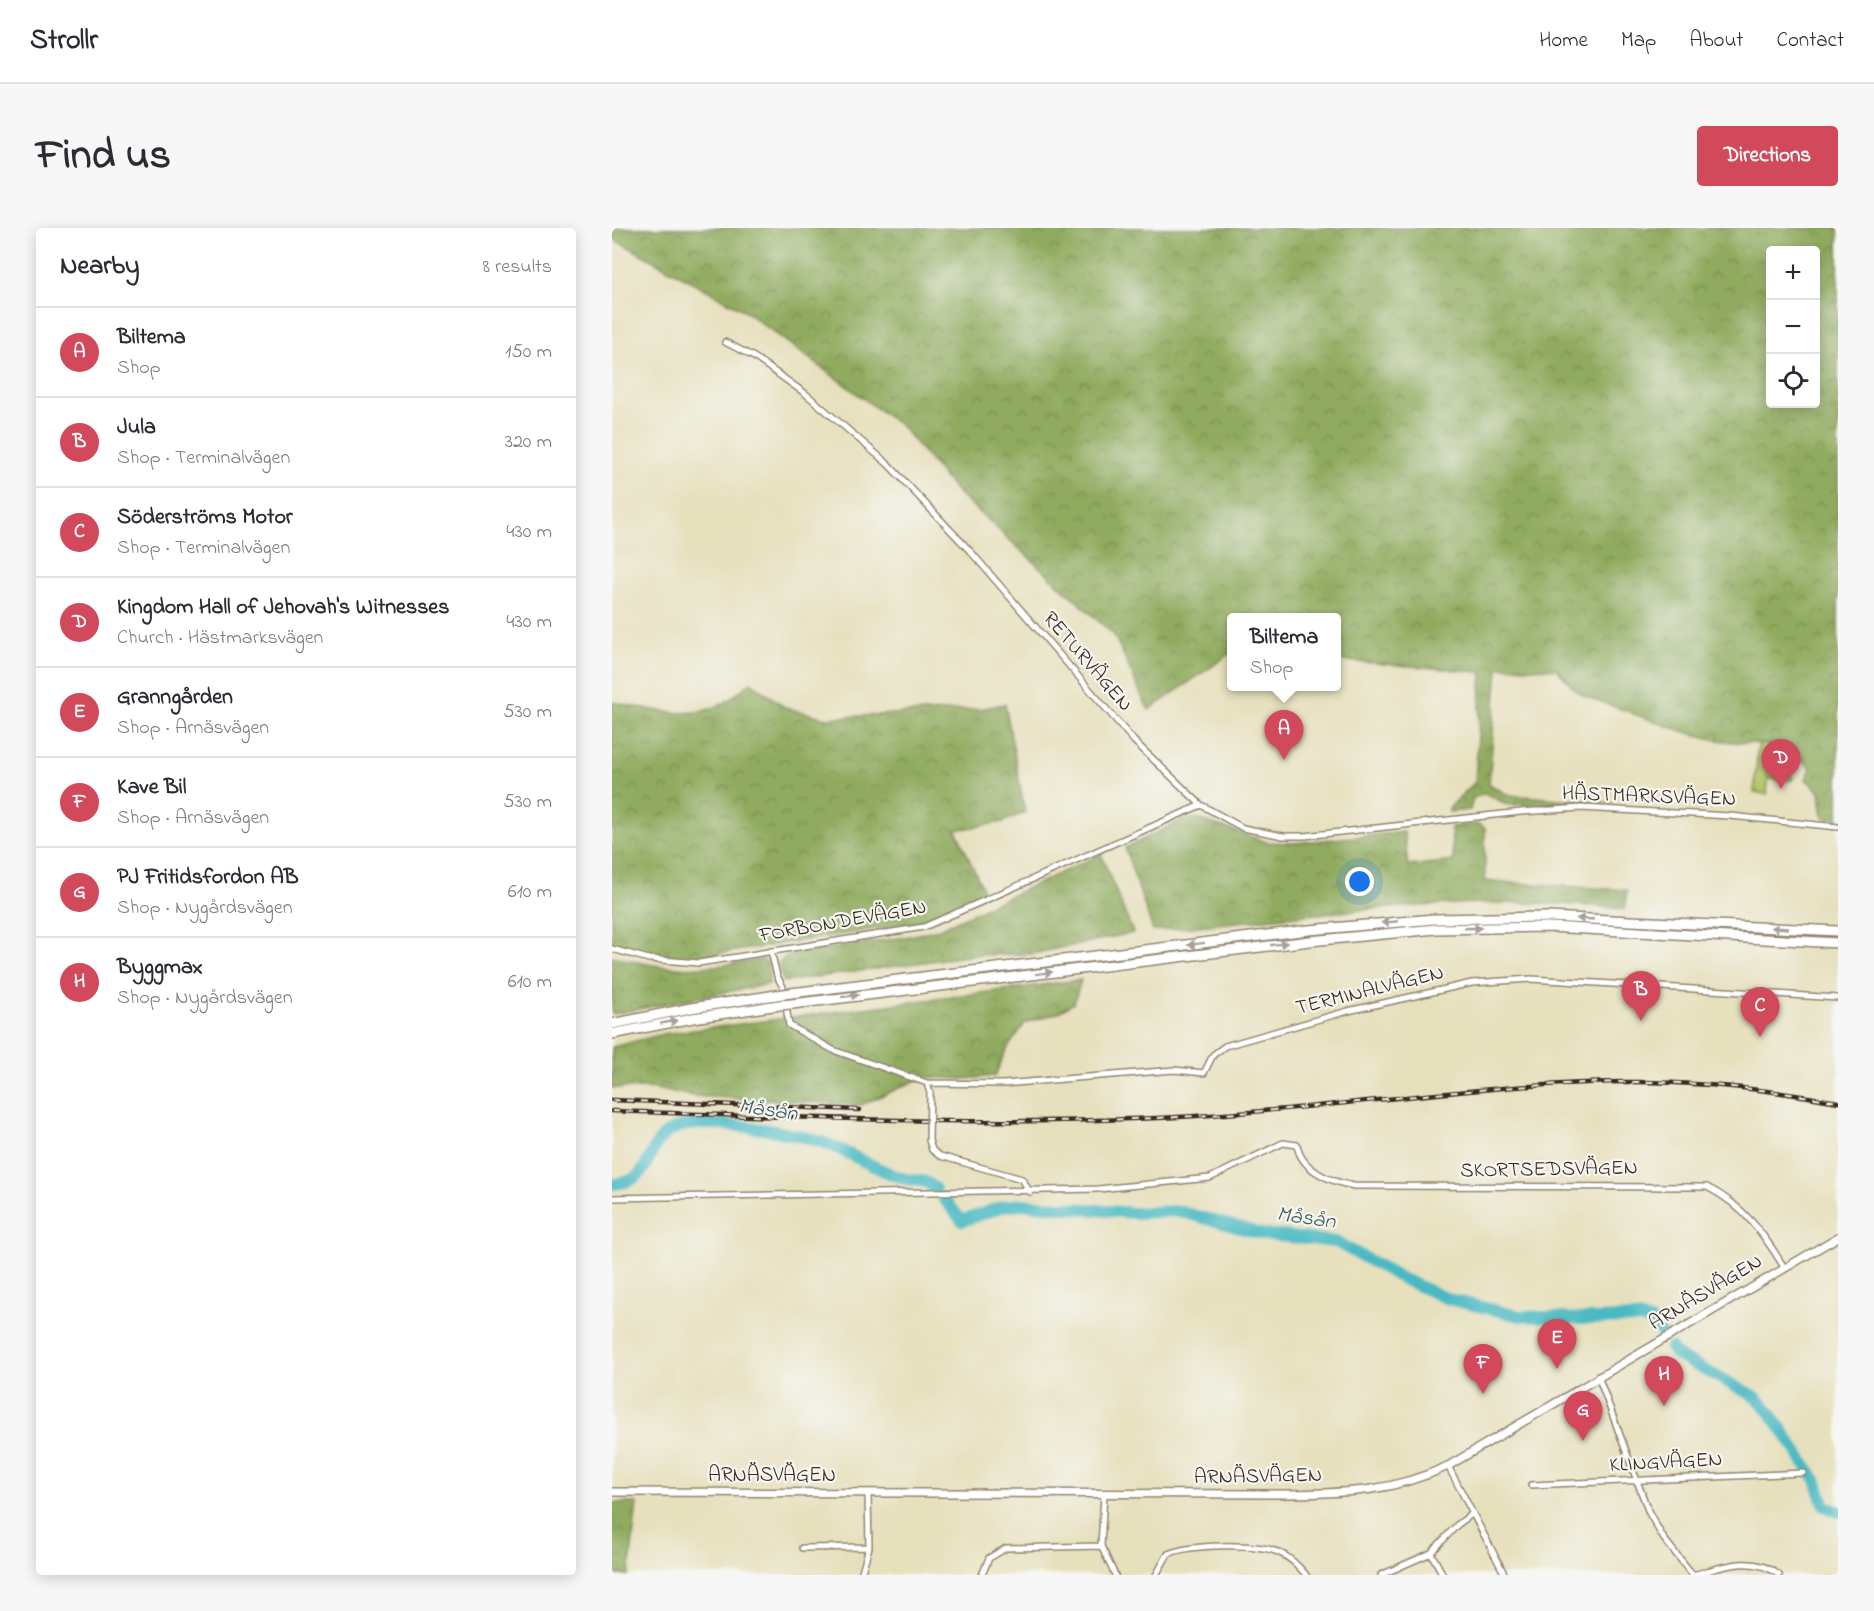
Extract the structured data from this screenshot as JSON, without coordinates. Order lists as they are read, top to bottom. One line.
{"streets":{"street":["RETURVÄGEN","HÄSTMARKSVÄGEN","FORBONDEVÄGEN","TERMINALVÄGEN","SKORTSEDSVÄGEN","ARNÄSVÄGEN","KLINGVÄGEN"]},"crossings":[["RETURVÄGEN","HÄSTMARKSVÄGEN"],["RETURVÄGEN","FORBONDEVÄGEN"],["SKORTSEDSVÄGEN","ARNÄSVÄGEN"]],"water":["Måsån"],"page":{"header":"Strollr","nav":["Home","Map","About","Contact"],"title":"Find us","buttons":"Directions","heading":["Nearby","8 results"],"map_buttons":["+","−"],"list":[{"mark":"A","name":"Biltema","note":"Shop","value":"150 m"},{"mark":"B","name":"Jula","note":"Shop · Terminalvägen","value":"320 m"},{"mark":"C","name":"Söderströms Motor","note":"Shop · Terminalvägen","value":"430 m"},{"mark":"D","name":"Kingdom Hall of Jehovah's Witnesses","note":"Church · Hästmarksvägen","value":"430 m"},{"mark":"E","name":"Granngården","note":"Shop · Arnäsvägen","value":"530 m"},{"mark":"F","name":"Kave Bil","note":"Shop · Arnäsvägen","value":"530 m"},{"mark":"G","name":"PJ Fritidsfordon AB","note":"Shop · Nygårdsvägen","value":"610 m"},{"mark":"H","name":"Byggmax","note":"Shop · Nygårdsvägen","value":"610 m"}],"popup":["Biltema","Shop"],"pins":["A","D","B","C","E","F","H","G"]}}
